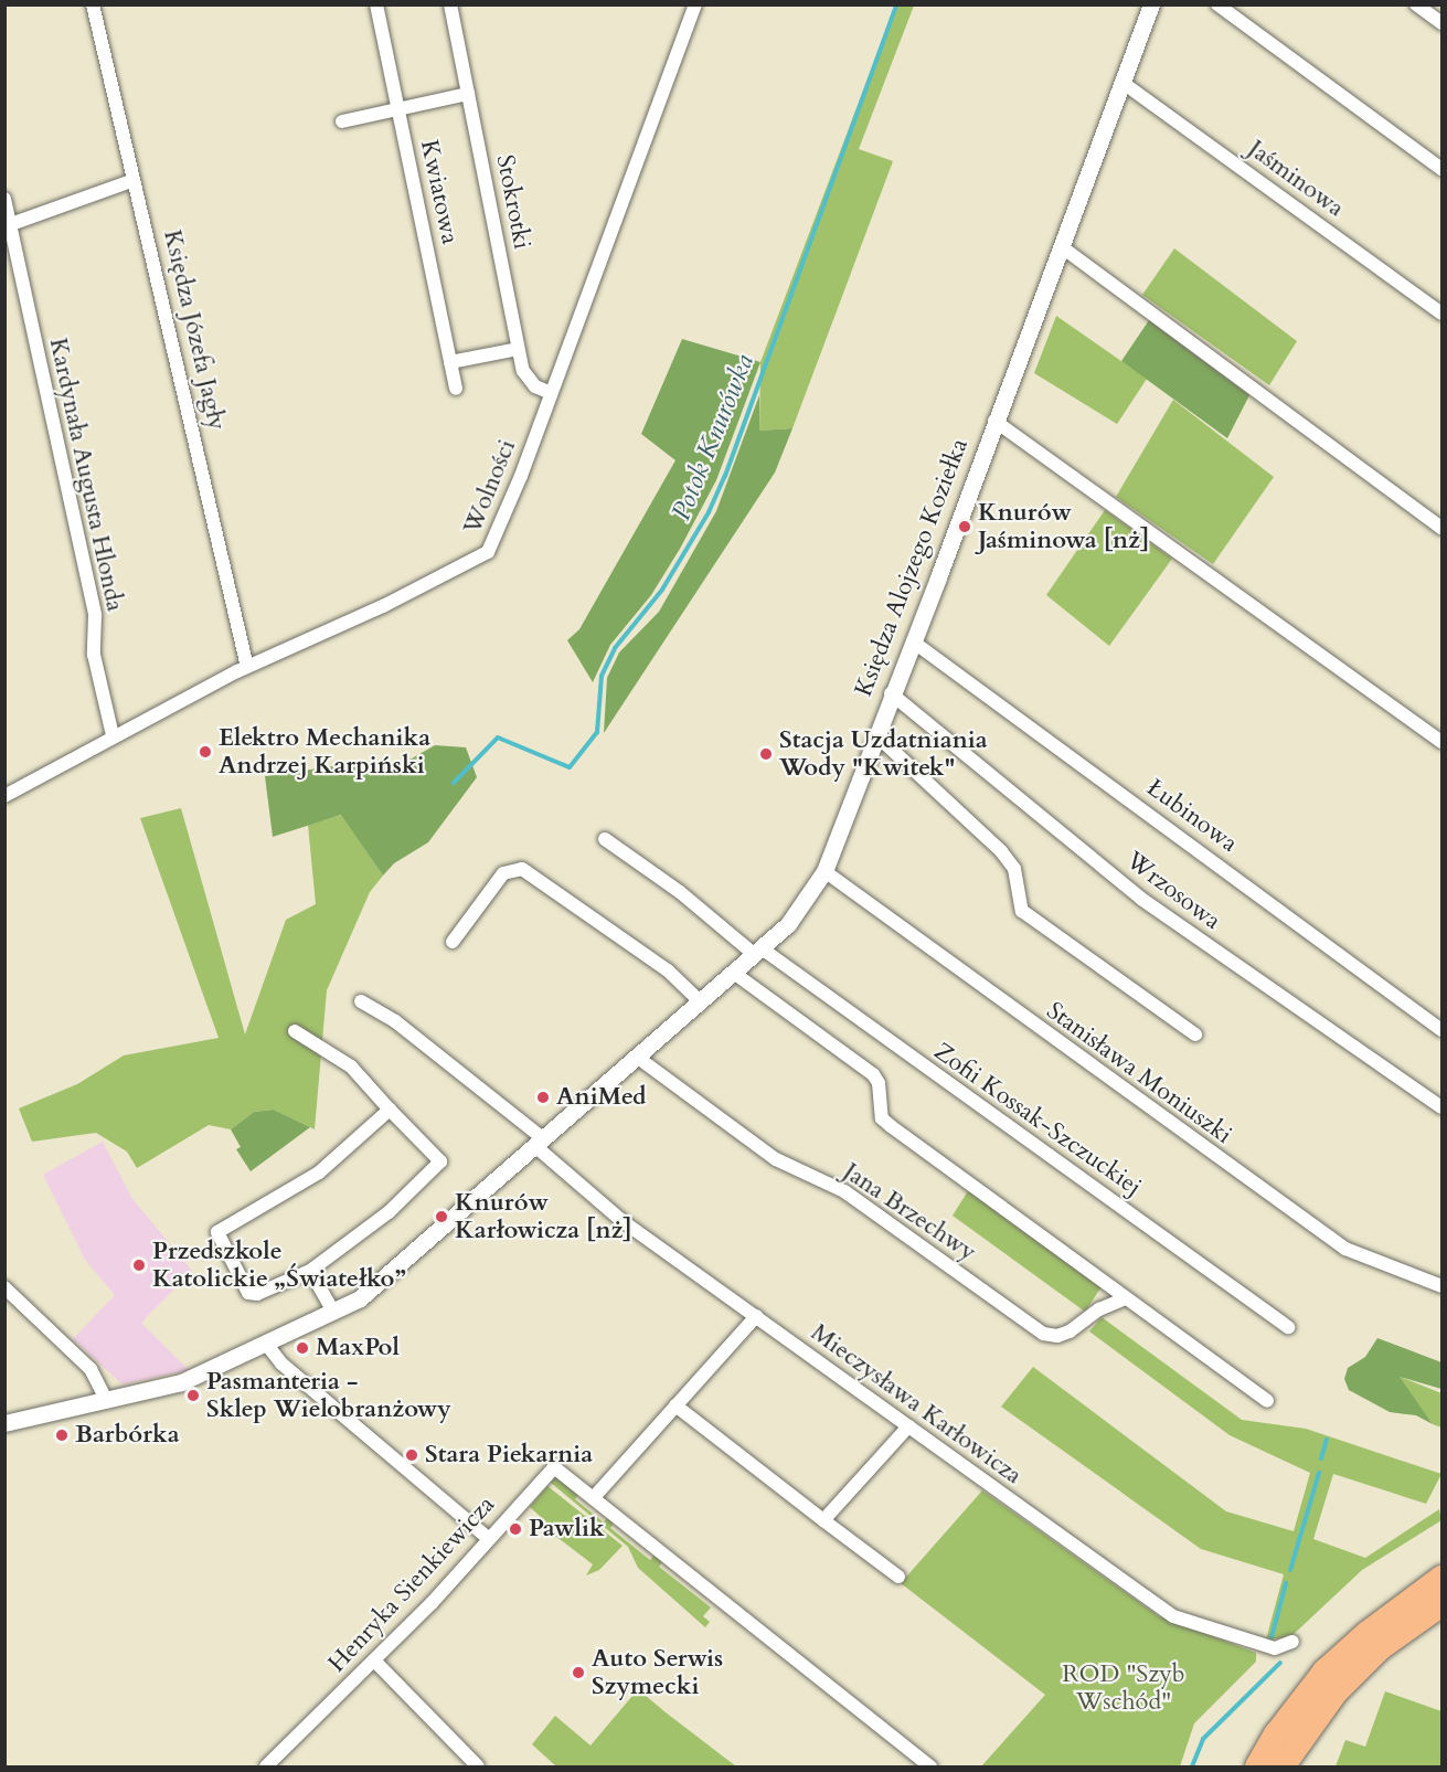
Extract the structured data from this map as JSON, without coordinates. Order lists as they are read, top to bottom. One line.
{"streets":{"street":["Jaśminowa","Kwiatowa","Stokrotki","Księdza Józefa Jagły","Kardynała Augusta Hlonda","Wolności","Księdza Alojzego Koziełka","Łubinowa","Wrzosowa","Stanisława Moniuszki","Zofii Kossak-Szczuckiej","Jana Brzechwy","Mieczysława Karłowicza","Henryka Sienkiewicza"]},"crossings":[["Jaśminowa","Księdza Alojzego Koziełka"],["Stokrotki","Wolności"],["Księdza Józefa Jagły","Wolności"],["Kardynała Augusta Hlonda","Wolności"],["Księdza Alojzego Koziełka","Łubinowa"],["Księdza Alojzego Koziełka","Wrzosowa"],["Księdza Alojzego Koziełka","Stanisława Moniuszki"],["Księdza Alojzego Koziełka","Zofii Kossak-Szczuckiej"],["Księdza Alojzego Koziełka","Jana Brzechwy"],["Księdza Alojzego Koziełka","Mieczysława Karłowicza"]],"water":["Potok Knurówka"],"parks":["ROD \"Szyb Wschód\""],"places":["Knurów Jaśminowa [nż]","Elektro Mechanika Andrzej Karpiński","Stacja Uzdatniania Wody \"Kwitek\"","AniMed","Knurów Karłowicza [nż]","Przedszkole Katolickie „Światełko”","MaxPol","Pasmanteria - Sklep Wielobranżowy","Barbórka","Stara Piekarnia","Pawlik","Auto Serwis Szymecki"]}
